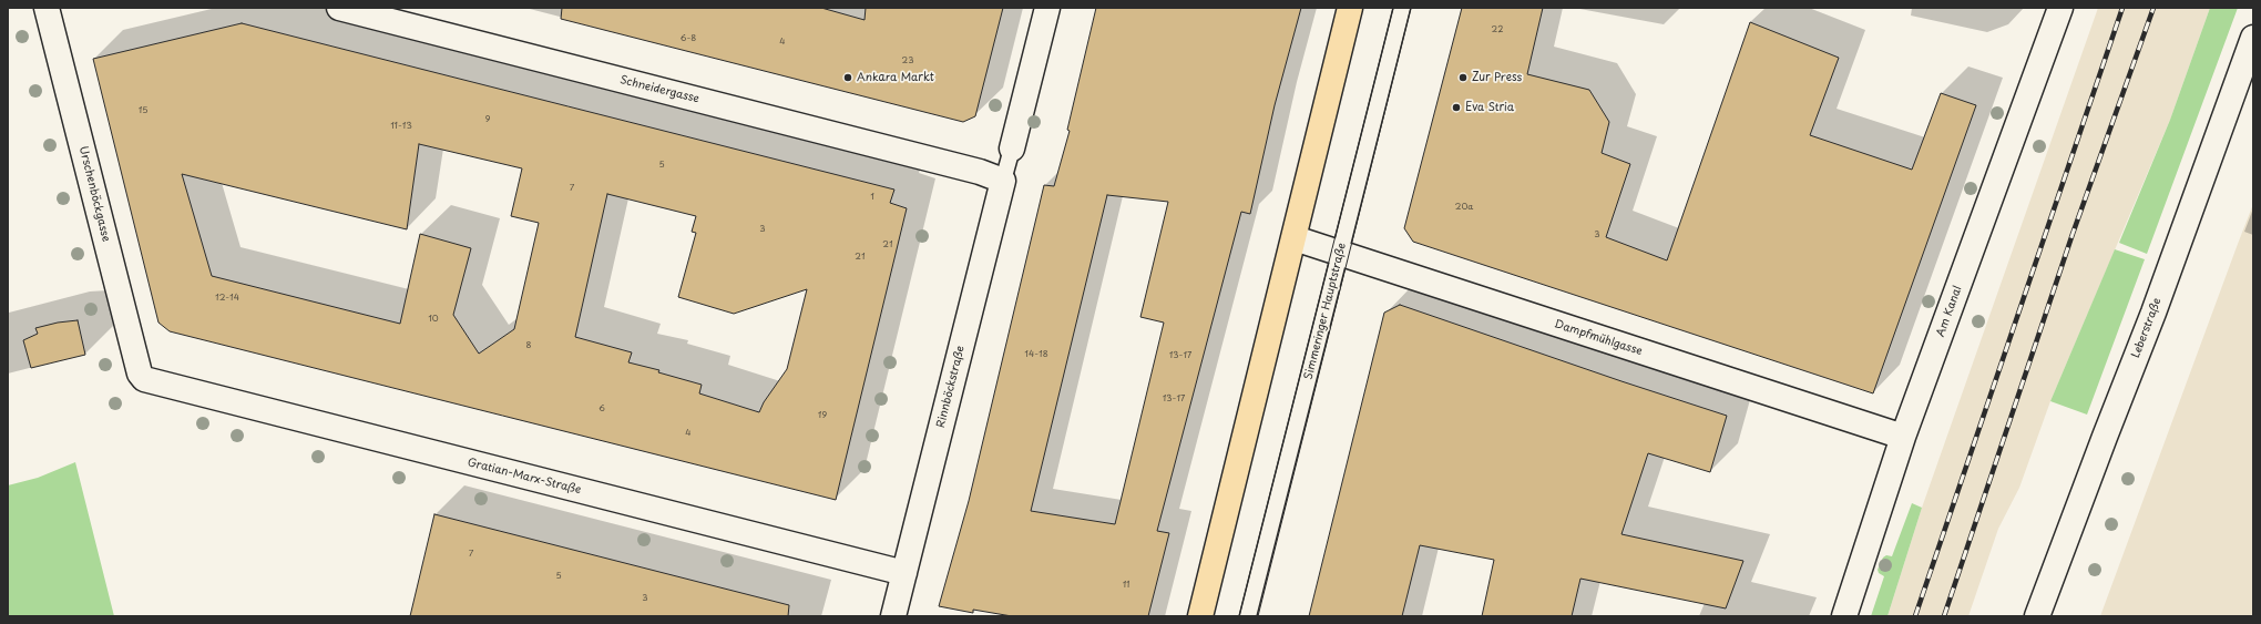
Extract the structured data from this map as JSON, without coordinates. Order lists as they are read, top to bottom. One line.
{"streets":{"street":["Schneidergasse","Urschenböckgasse","Am Kanal","Leberstraße","Dampfmühlgasse","Rinnböckstraße","Gratian-Marx-Straße"],"lane":["Simmeringer Hauptstraße"]},"crossings":[["Schneidergasse","Rinnböckstraße"],["Urschenböckgasse","Gratian-Marx-Straße"],["Simmeringer Hauptstraße","Dampfmühlgasse"],["Am Kanal","Dampfmühlgasse"],["Rinnböckstraße","Gratian-Marx-Straße"]],"places":["Ankara Markt","Zur Press","Eva Stria"],"house_numbers":["22","6-8","4","23","15","9","11-13","5","7","1","20a","3","3","21","21","12-14","10","8","14-18","13-17","13-17","6","19","4","7","5","11","3"]}
